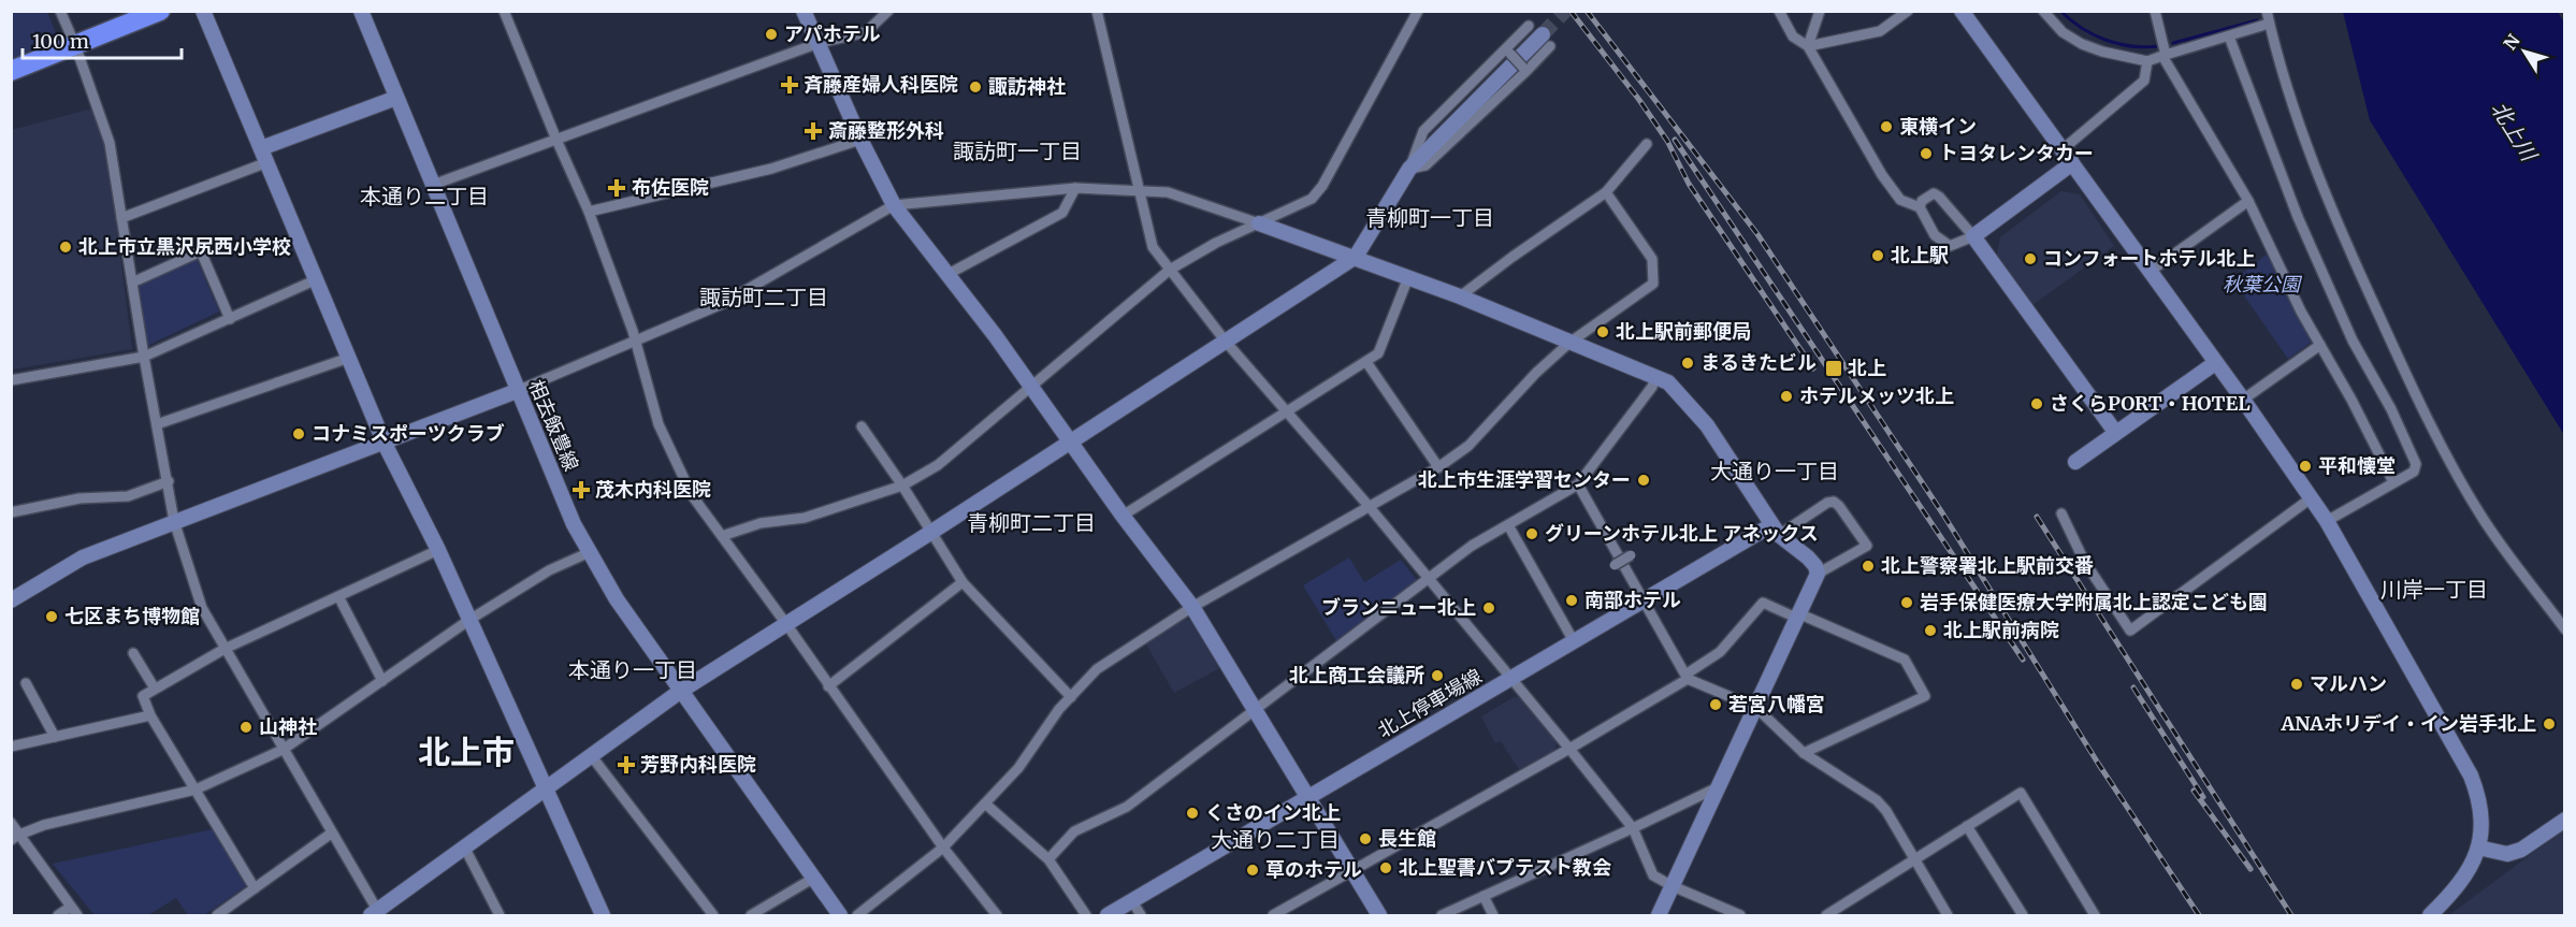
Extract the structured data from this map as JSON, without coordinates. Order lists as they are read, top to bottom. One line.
{"streets":{"street":["相去飯豊線","北上停車場線"]},"districts":["諏訪町一丁目","本通り二丁目","青柳町一丁目","諏訪町二丁目","大通り一丁目","青柳町二丁目","川岸一丁目","本通り一丁目","北上市","大通り二丁目"],"water":["北上川"],"parks":["秋葉公園"],"places":{"other":["アパホテル","諏訪神社","東横イン","トヨタレンタカー","北上市立黒沢尻西小学校","北上駅","コンフォートホテル北上","北上駅前郵便局","まるきたビル","ホテルメッツ北上","さくらPORT・HOTEL","コナミスポーツクラブ","平和懐堂","北上市生涯学習センター","グリーンホテル北上 アネックス","北上警察署北上駅前交番","南部ホテル","岩手保健医療大学附属北上認定こども園","ブランニュー北上","七区まち博物館","北上駅前病院","北上商工会議所","マルハン","若宮八幡宮","ANAホリデイ・イン岩手北上","山神社","くさのイン北上","長生館","北上聖書バプテスト教会","草のホテル"],"health":["斉藤産婦人科医院","斎藤整形外科","布佐医院","茂木内科医院","芳野内科医院"],"transit":["北上"]},"scale_bar":"100 m","north":"top left"}
